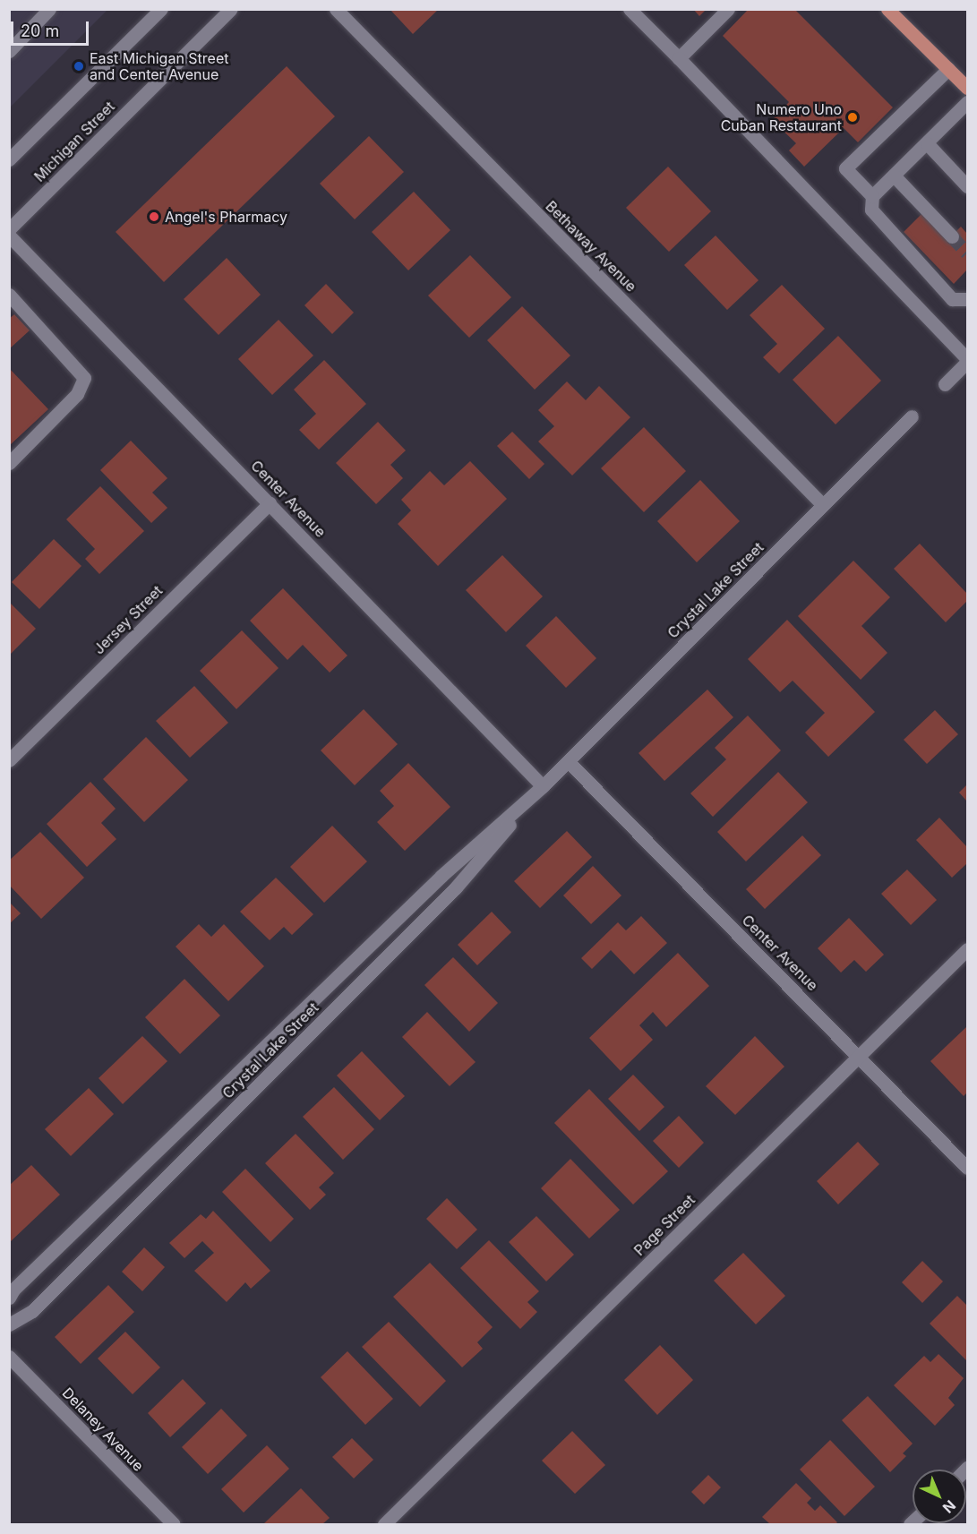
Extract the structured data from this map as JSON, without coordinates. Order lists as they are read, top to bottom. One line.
{"streets":{"street":["Michigan Street","Bethaway Avenue","Center Avenue","Crystal Lake Street","Jersey Street","Page Street","Delaney Avenue"]},"crossings":[["Bethaway Avenue","Crystal Lake Street"],["Center Avenue","Crystal Lake Street"],["Center Avenue","Jersey Street"],["Center Avenue","Page Street"]],"places":["East Michigan Street and Center Avenue","Numero Uno Cuban Restaurant","Angel's Pharmacy"],"scale_bar":"20 m","north":"bottom right"}
